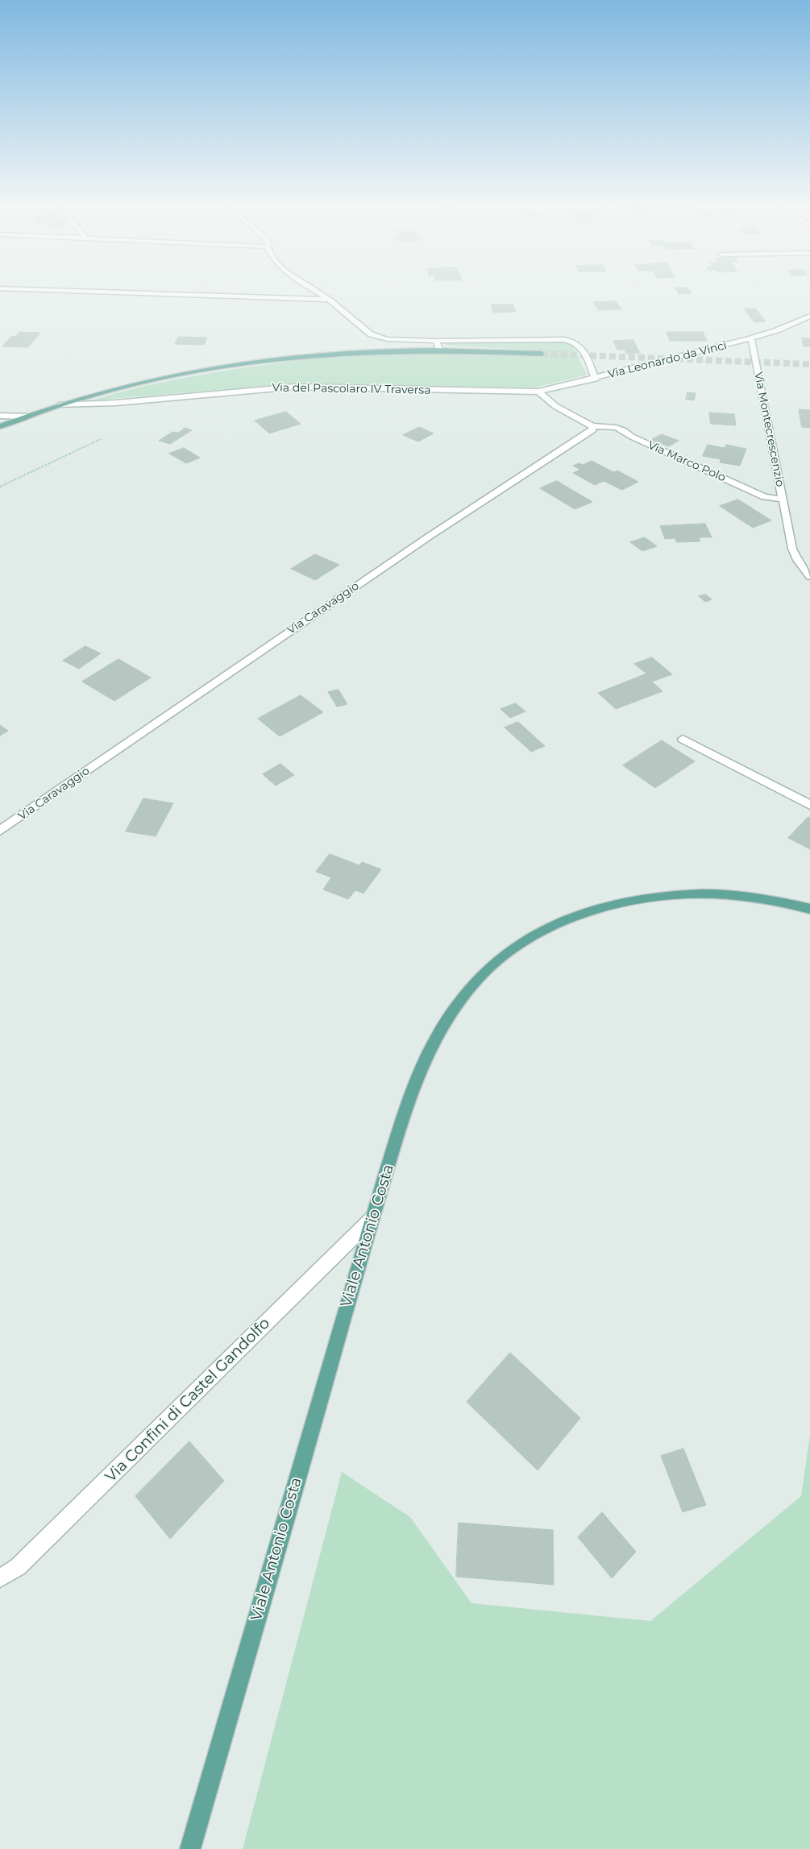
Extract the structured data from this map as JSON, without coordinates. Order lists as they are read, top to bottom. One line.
{"streets":{"main road":["Viale Antonio Costa"],"street":["Via Leonardo da Vinci","Via del Pascolaro IV Traversa","Via Montecrescenzio","Via Marco Polo","Via Caravaggio","Via Confini di Castel Gandolfo"]},"crossings":[["Via Leonardo da Vinci","Via del Pascolaro IV Traversa"],["Via Leonardo da Vinci","Via Montecrescenzio"],["Via Montecrescenzio","Via Marco Polo"],["Via Marco Polo","Via Caravaggio"],["Viale Antonio Costa","Via Confini di Castel Gandolfo"]]}
